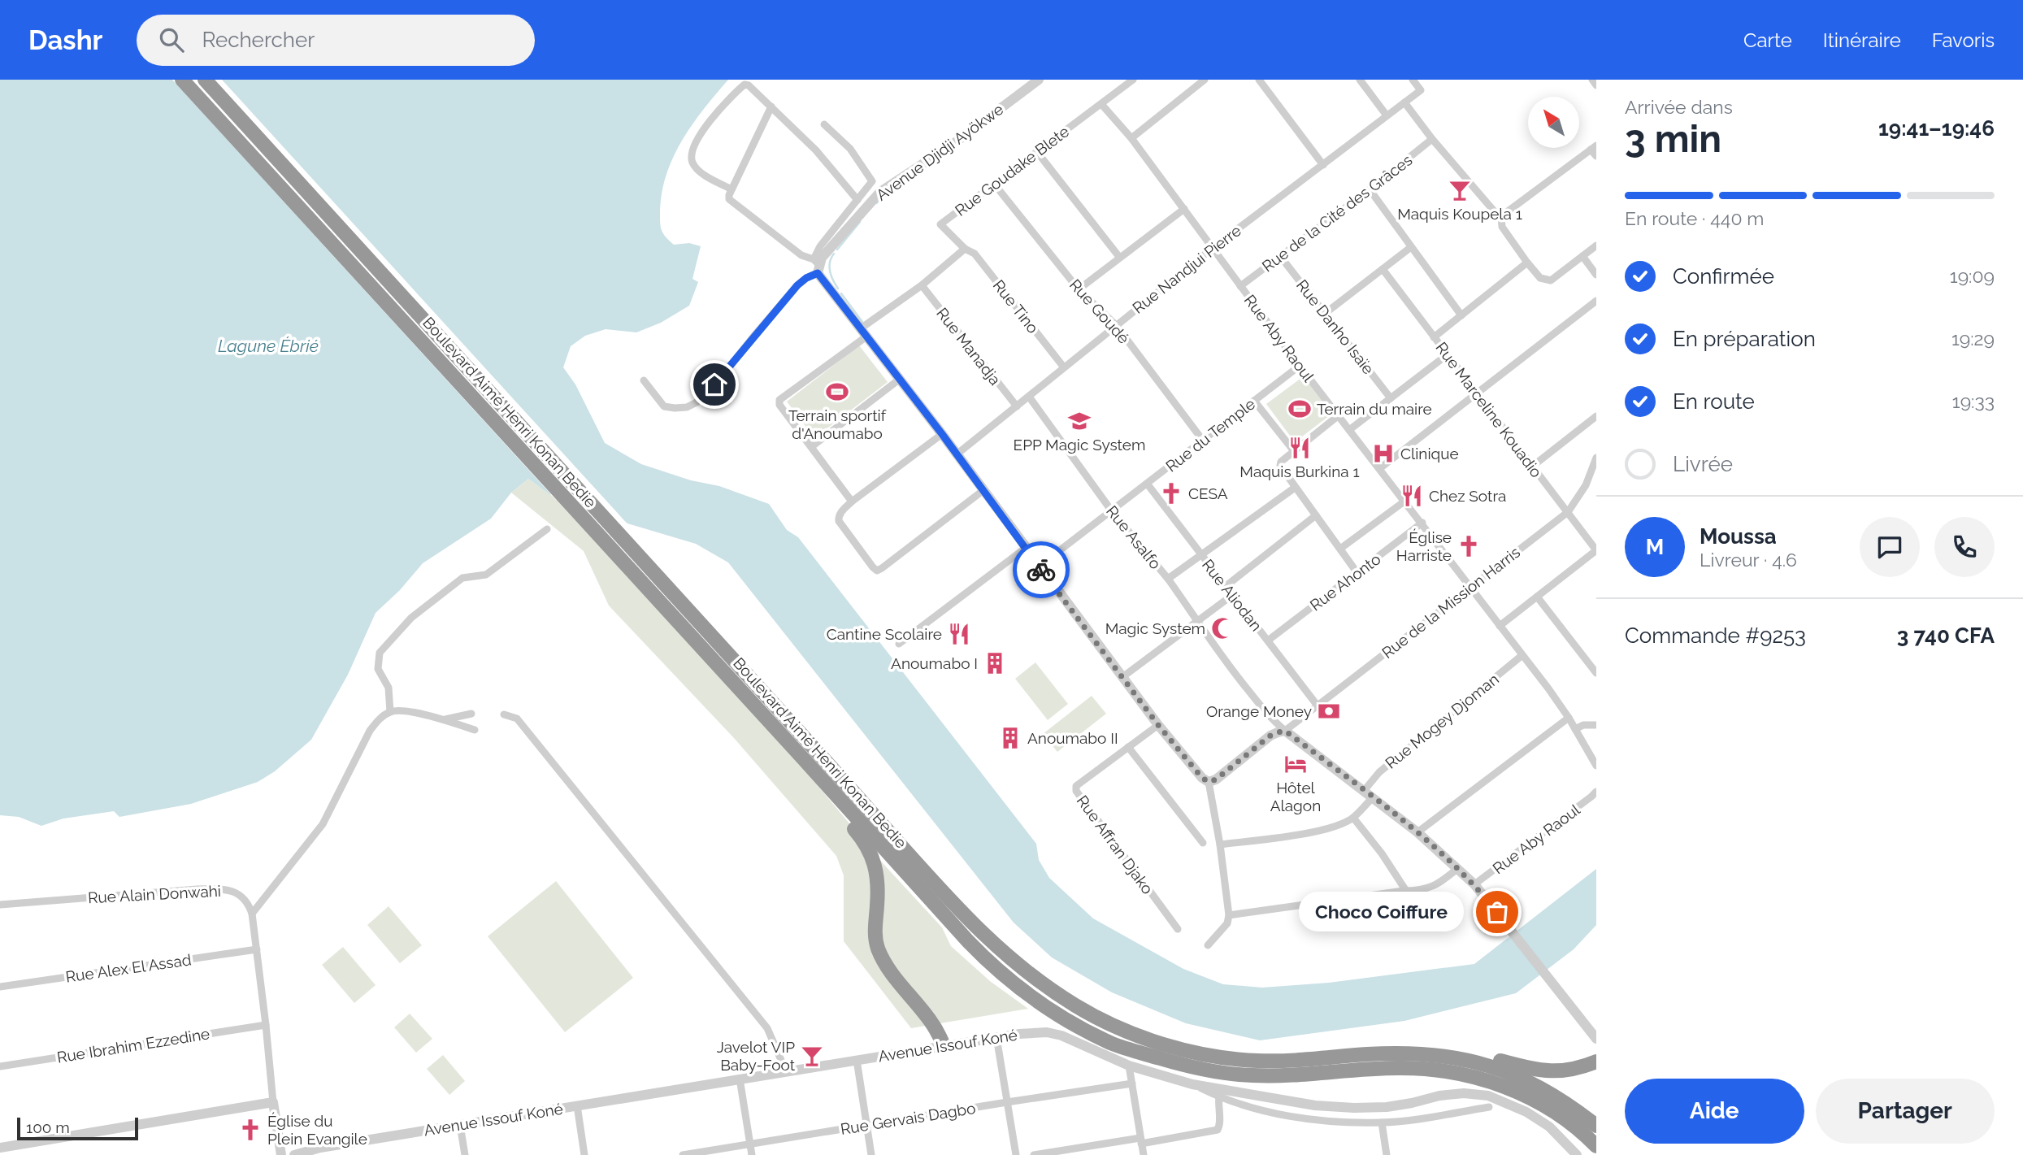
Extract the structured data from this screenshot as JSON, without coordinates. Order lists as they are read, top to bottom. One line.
{"streets":{"highway":["Boulevard Aimé Henri Konan Bedie"],"street":["Avenue Djidji Ayökwe","Rue Goudake Blete","Rue de la Cité des Grâces","Rue Nandjui Pierre","Rue Tino","Rue Goudé","Rue Danho Isaïe","Rue Aby Raoul","Rue Manadja","Rue Marceline Kouadio","Rue du Temple","Rue Asalfo","Rue Ahonto","Rue Aliodan","Rue de la Mission Harris","Rue Mogey Djoman","Rue Affran Djako","Rue Alain Donwahi","Rue Alex El Assad","Rue Ibrahim Ezzedine","Avenue Issouf Koné","Rue Gervais Dagbo"]},"crossings":[["Rue Goudake Blete","Rue Tino"],["Rue Goudake Blete","Rue Goudé"],["Rue Goudake Blete","Rue Aby Raoul"],["Rue de la Cité des Grâces","Rue Danho Isaïe"],["Rue de la Cité des Grâces","Rue Aby Raoul"],["Rue Nandjui Pierre","Rue Tino"],["Rue Nandjui Pierre","Rue Goudé"],["Rue Nandjui Pierre","Rue Aby Raoul"],["Rue Nandjui Pierre","Rue Manadja"],["Rue Nandjui Pierre","Rue Asalfo"],["Rue Goudé","Rue du Temple"],["Rue Aby Raoul","Rue du Temple"],["Rue Aby Raoul","Rue Ahonto"],["Rue Aby Raoul","Rue de la Mission Harris"],["Rue Aby Raoul","Rue Mogey Djoman"],["Rue Marceline Kouadio","Rue de la Mission Harris"],["Rue du Temple","Rue Asalfo"],["Rue du Temple","Rue Aliodan"],["Rue Asalfo","Rue Aliodan"],["Rue Ahonto","Rue Aliodan"],["Rue Aliodan","Rue de la Mission Harris"],["Rue Alain Donwahi","Rue Alex El Assad"],["Rue Alain Donwahi","Rue Ibrahim Ezzedine"]],"water":["Lagune Ébrié"],"places":{"bar":["Maquis Koupela 1","Javelot VIP Baby-Foot"],"sports":["Terrain sportif d'Anoumabo","Terrain du maire"],"school or university":["EPP Magic System"],"restaurant":["Maquis Burkina 1","Chez Sotra","Cantine Scolaire"],"hospital":["Clinique"],"church":["CESA","Église Harriste","Église du Plein Evangile"],"mosque":["Magic System"],"building":["Anoumabo I","Anoumabo II"],"bank":["Orange Money"],"hotel":["Hôtel Alagon"],"other":["Choco Coiffure"]},"scale_bar":"100 m","north":"top left","page":{"header":"Dashr","search":"Rechercher","nav":["Carte","Itinéraire","Favoris"],"heading":["3 min","Arrivée dans","19:41–19:46"],"panel":["Moussa","Livreur · 4.6","Commande #9253","3 740 CFA"],"bar":"En route · 440 m","list":[["Confirmée","19:09"],["En préparation","19:29"],["En route","19:33"],"Livrée"],"round":"M","bubble":"Choco Coiffure","buttons":["Aide","Partager"],"scale":"100 m"}}
